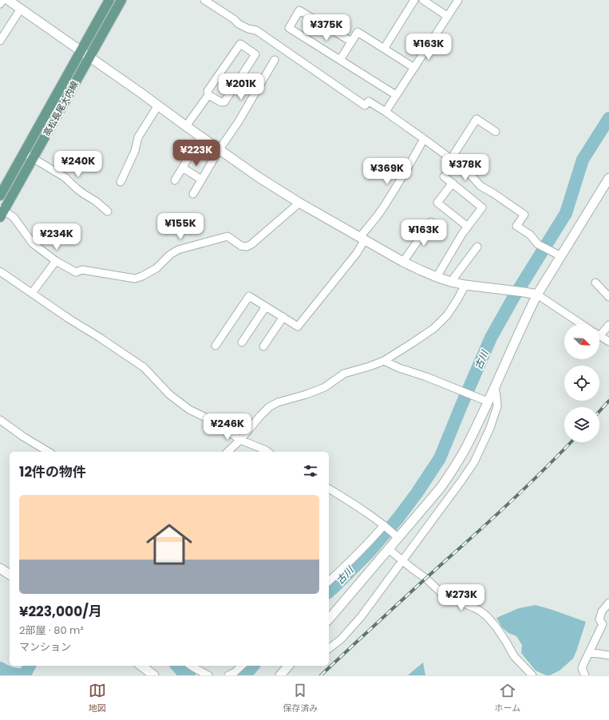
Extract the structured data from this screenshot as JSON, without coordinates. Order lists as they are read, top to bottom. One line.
{"streets":{"main road":["高松長尾大内線"]},"water":["古川"],"north":"bottom right","page":{"price":["¥375K","¥163K","¥201K","¥223K","¥240K","¥378K","¥369K","¥155K","¥163K","¥234K","¥246K","¥273K"],"heading":"12件の物件","list":[{"name":"¥223,000/月","note":"2部屋 · 80 m² · マンション"}],"tabs":["地図","保存済み","ホーム"]}}
